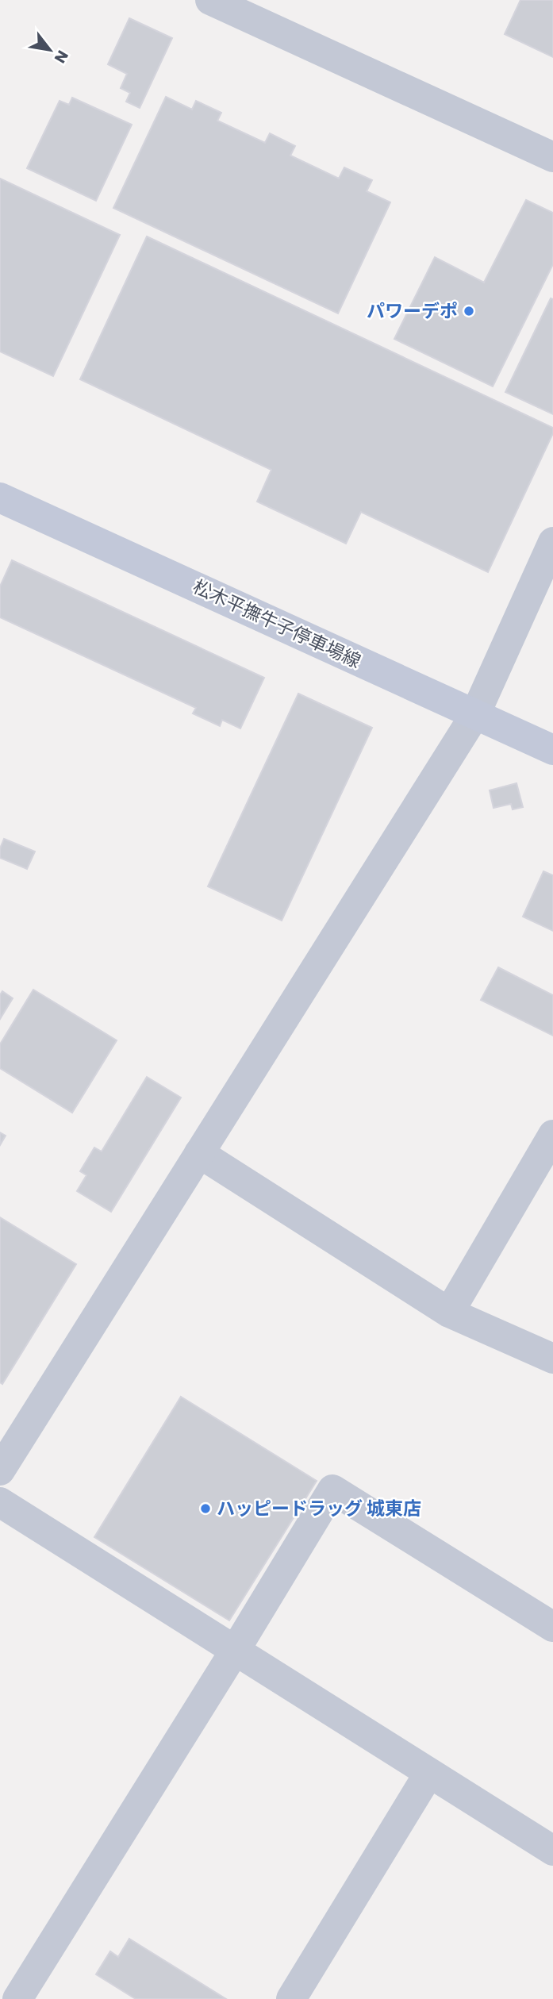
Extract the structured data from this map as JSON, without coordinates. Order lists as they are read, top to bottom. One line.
{"streets":{"main road":["松木平撫牛子停車場線"]},"places":["パワーデポ","ハッピードラッグ 城東店"],"north":"bottom right"}
